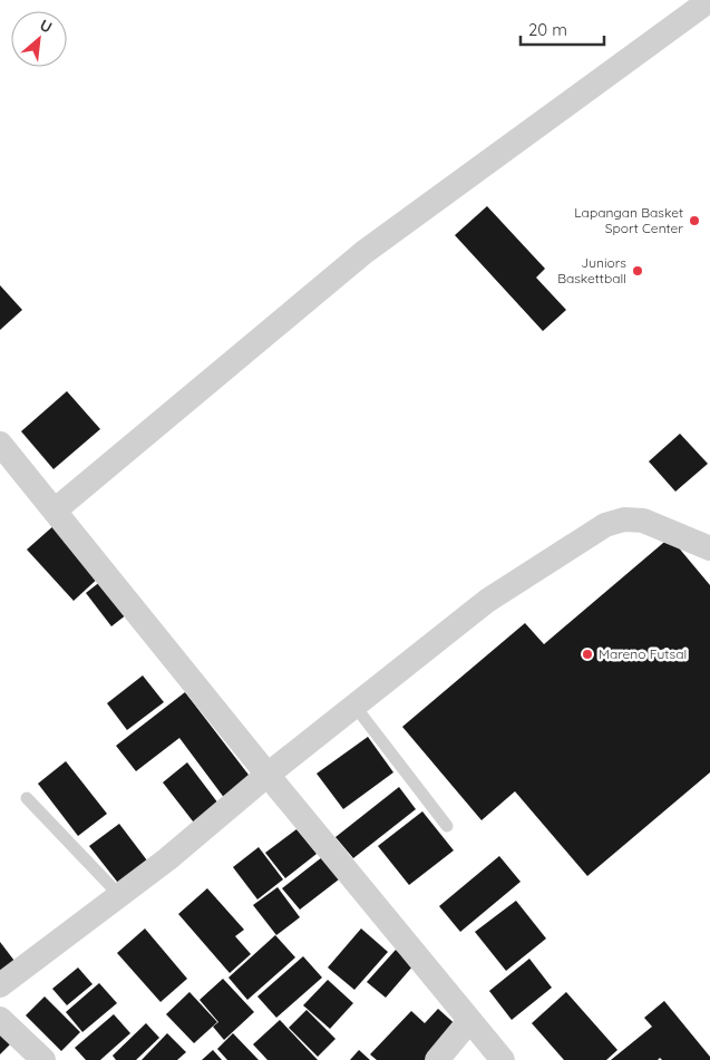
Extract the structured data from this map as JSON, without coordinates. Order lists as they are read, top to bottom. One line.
{"places":["Lapangan Basket Sport Center","Juniors Baskettball","Mareno Futsal"],"scale_bar":"20 m","north":"top right"}
